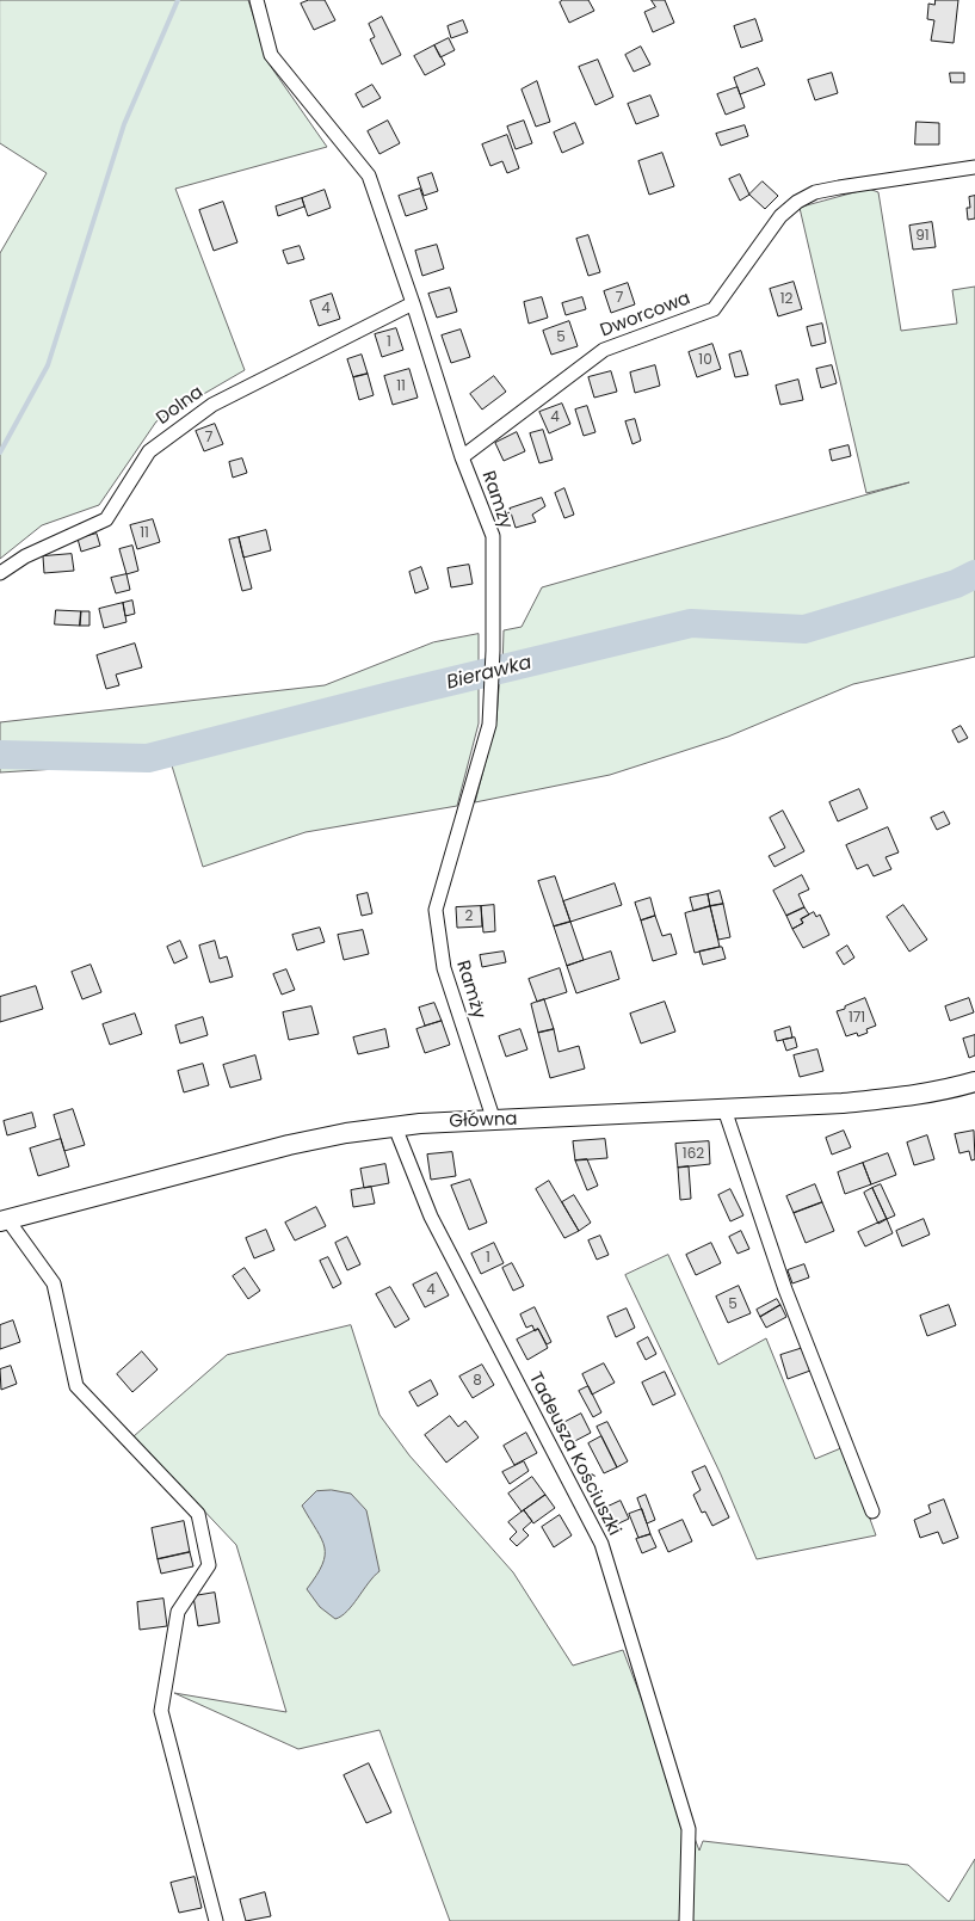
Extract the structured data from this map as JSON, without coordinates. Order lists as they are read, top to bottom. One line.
{"streets":{"main road":["Główna"],"street":["Dworcowa","Dolna","Ramży","Tadeusza Kościuszki"]},"crossings":[["Dworcowa","Ramży"],["Dolna","Ramży"],["Ramży","Główna"],["Główna","Tadeusza Kościuszki"]],"water":["Bierawka"],"house_numbers":["91","7","12","4","5","1","10","11","4","7","11","2","171","162","1","4","5","8"]}
